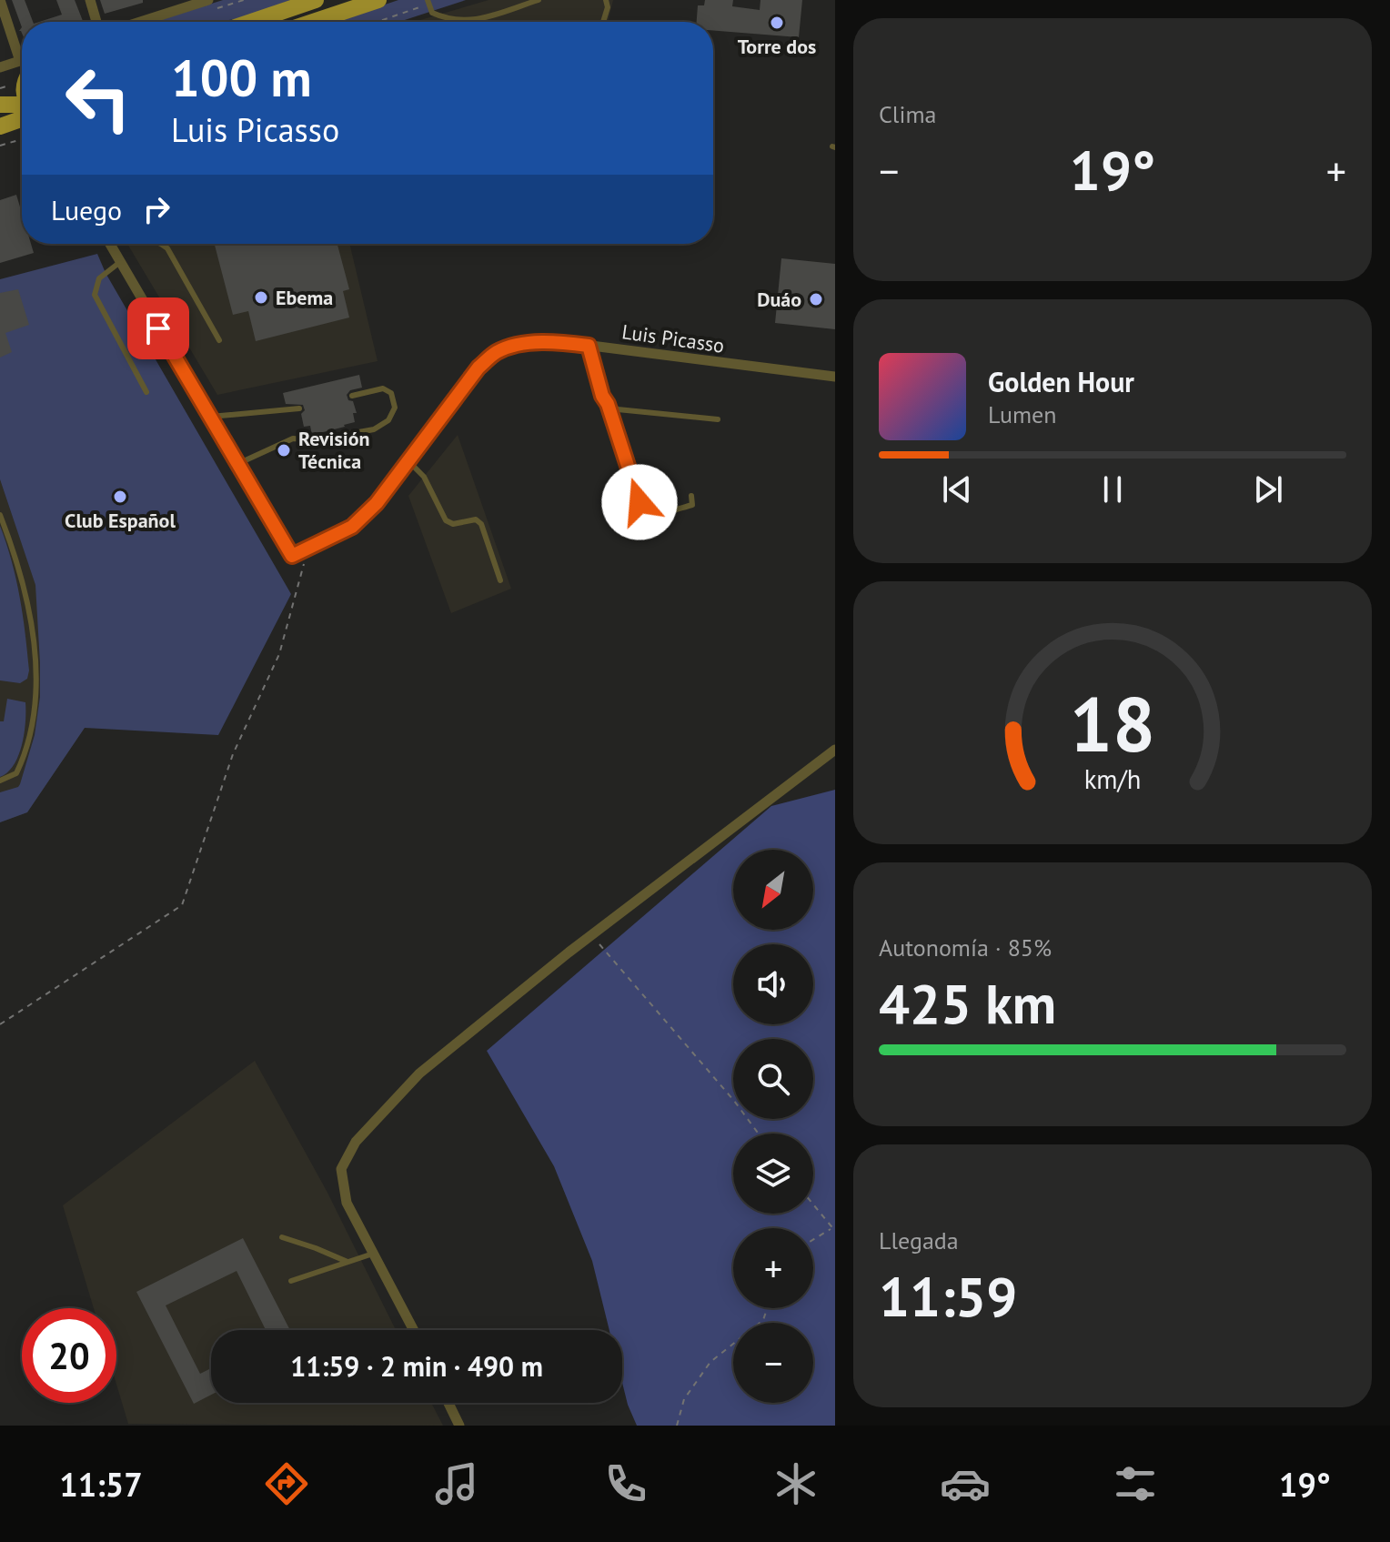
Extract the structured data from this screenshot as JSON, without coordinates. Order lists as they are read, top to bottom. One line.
{"streets":{"street":["Luis Picasso"]},"places":["Torre dos","Ebema","Duáo","Revisión Técnica","Club Español"],"north":"bottom left","page":{"tile":["Clima",["Autonomía · 85%","425 km"],["Llegada","11:59"]],"turn":["100 m","Luis Picasso"],"heat":["−","19°","+"],"then":"Luego","song":["Golden Hour","Lumen"],"map_buttons":["+","−"],"limit":"20","trip":"11:59 · 2 min · 490 m","tabs":["11:57","19°"],"gauge":["18","km/h"]}}
